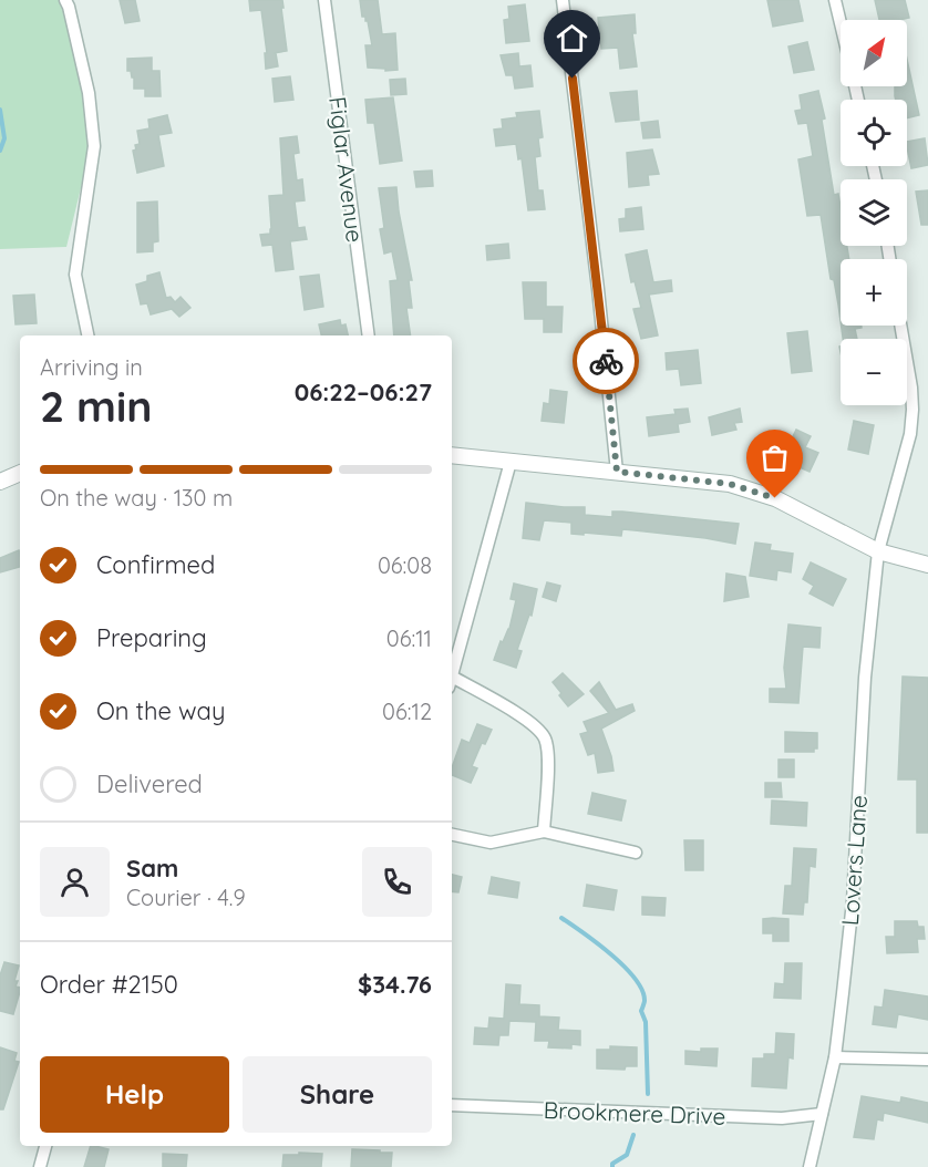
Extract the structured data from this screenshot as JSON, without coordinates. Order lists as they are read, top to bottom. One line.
{"streets":{"street":["Figlar Avenue","Lovers Lane","Brookmere Drive"]},"crossings":[["Lovers Lane","Brookmere Drive"]],"north":"top right","page":{"map_buttons":["+","−"],"heading":["2 min","Arriving in","06:22–06:27"],"panel":["Sam","Courier · 4.9","Order #2150","$34.76"],"bar":"On the way · 130 m","list":[["Confirmed","06:08"],["Preparing","06:11"],["On the way","06:12"],"Delivered"],"buttons":["Help","Share"]}}
